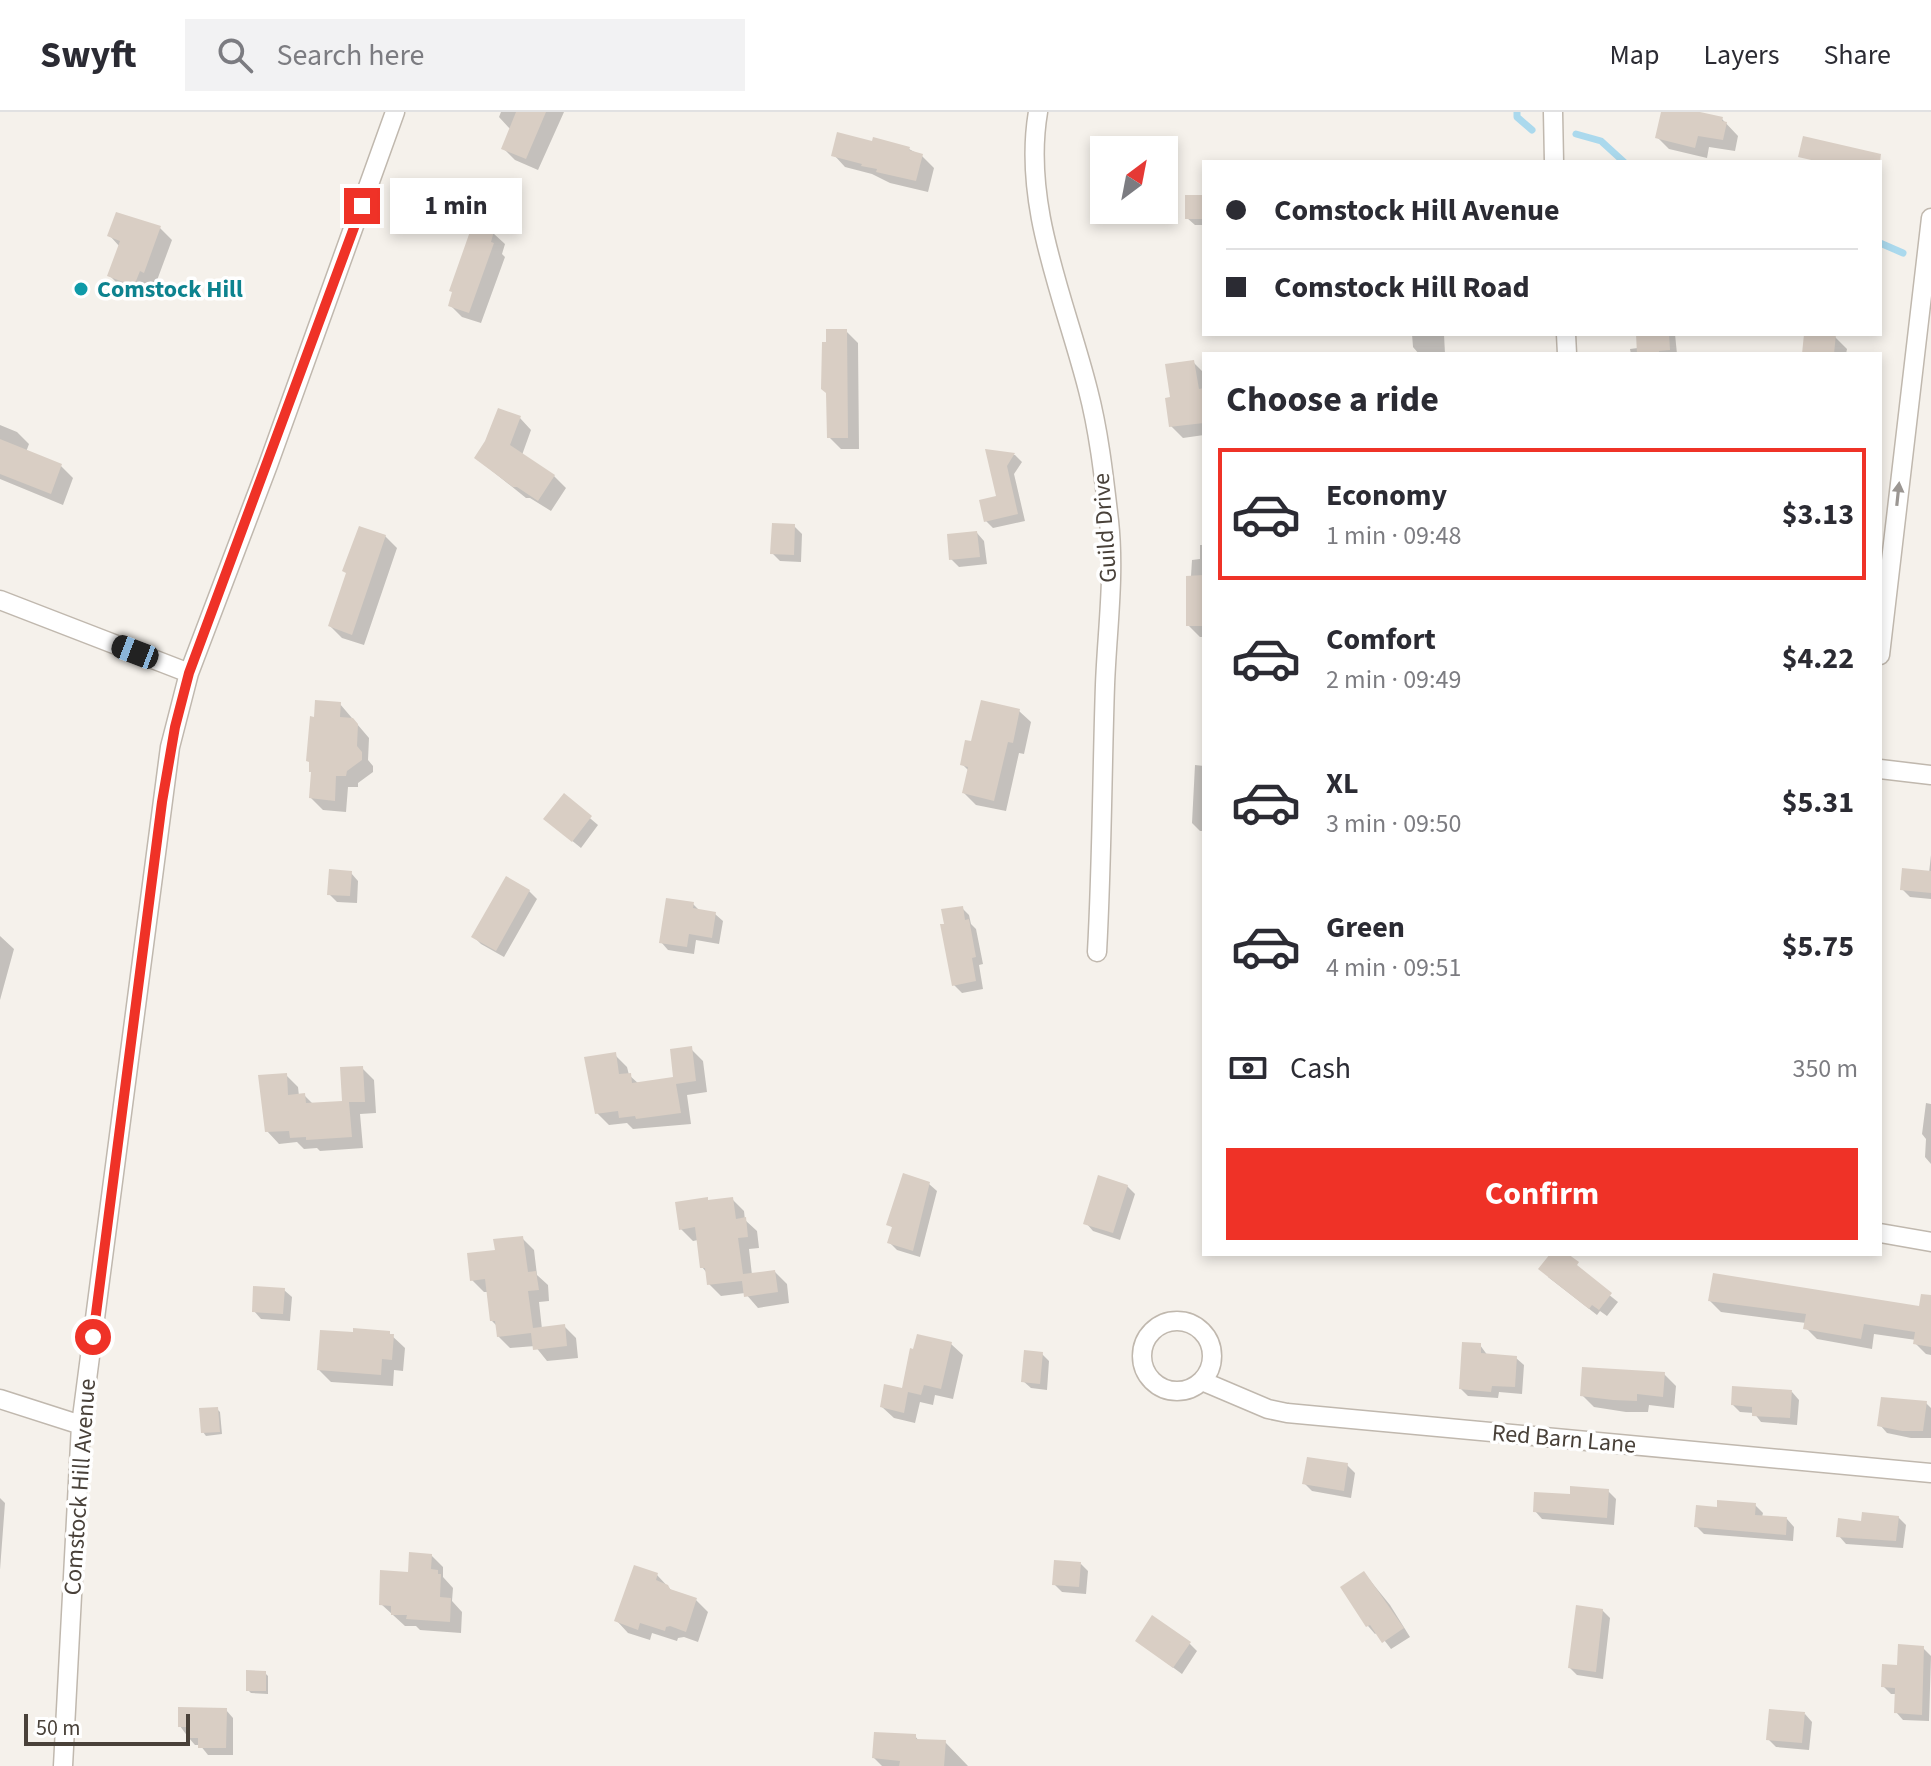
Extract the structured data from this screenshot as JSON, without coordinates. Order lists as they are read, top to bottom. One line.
{"streets":{"street":["Guild Drive","Red Barn Lane","Comstock Hill Avenue"]},"places":["Comstock Hill"],"scale_bar":"50 m","north":"top right","page":{"header":"Swyft","search":"Search here","nav":["Map","Layers","Share"],"banner":["Comstock Hill Avenue","Comstock Hill Road"],"bubble":"1 min","heading":"Choose a ride","list":[{"name":"Economy","note":"1 min · 09:48","value":"$3.13"},{"name":"Comfort","note":"2 min · 09:49","value":"$4.22"},{"name":"XL","note":"3 min · 09:50","value":"$5.31"},{"name":"Green","note":"4 min · 09:51","value":"$5.75"}],"pay":["Cash","350 m"],"buttons":"Confirm","scale":"50 m"}}
